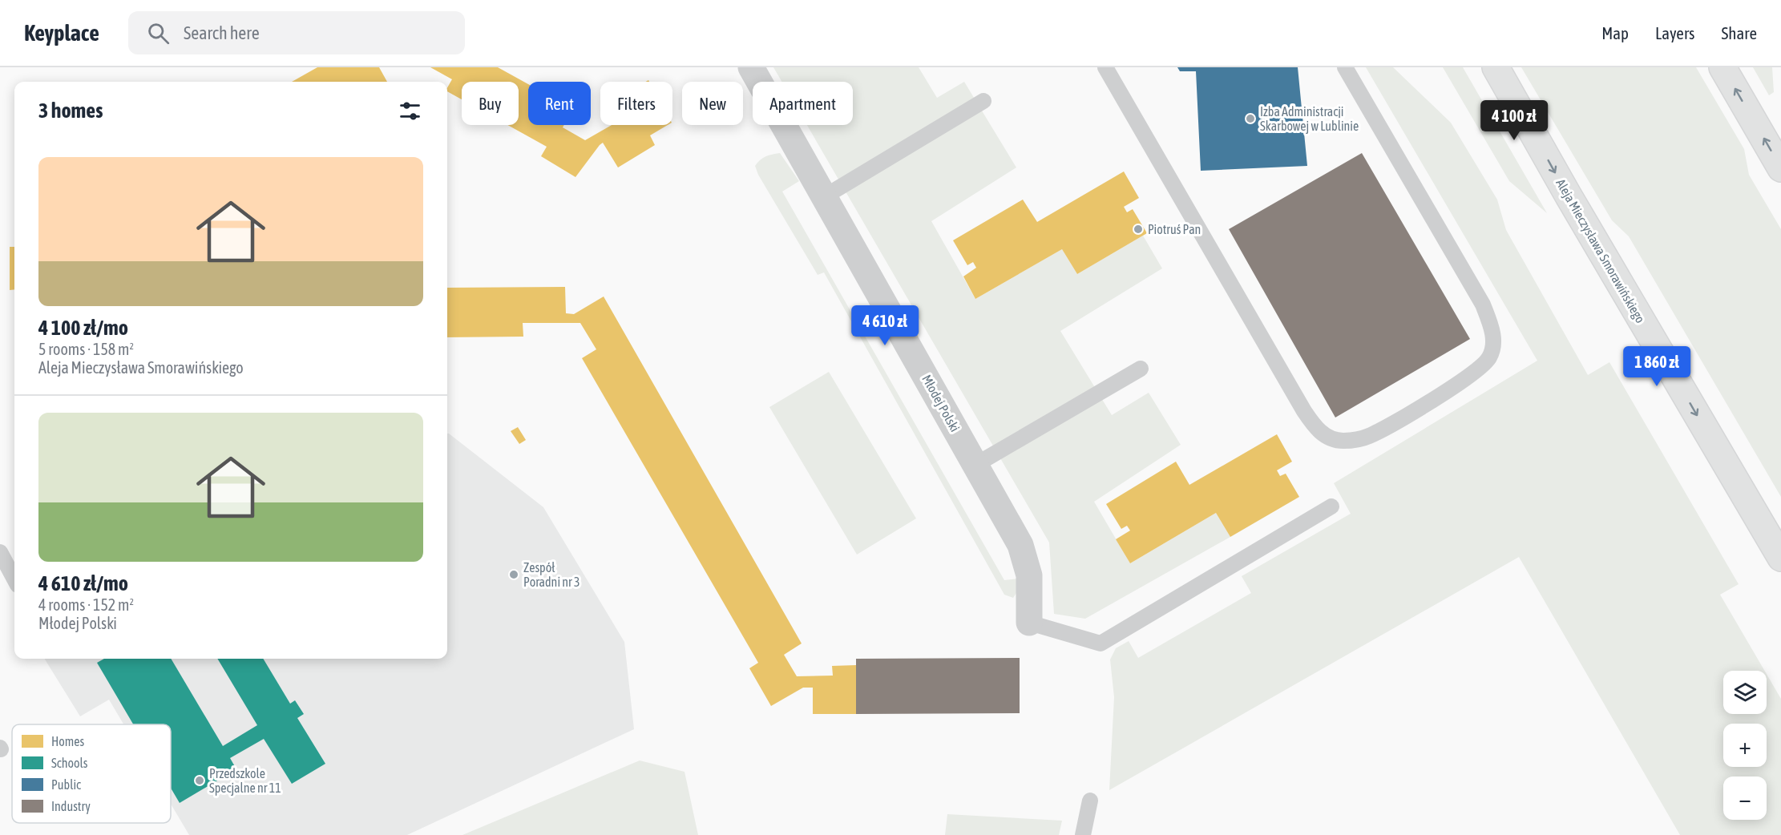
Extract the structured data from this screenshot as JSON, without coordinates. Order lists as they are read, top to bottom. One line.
{"streets":{"main road":["Aleja Mieczysława Smorawińskiego"],"street":["Młodej Polski"]},"one_way":["Aleja Mieczysława Smorawińskiego"],"places":["Izba Administracji Skarbowej w Lublinie","Piotruś Pan","Zespół Poradni nr 3","Przedszkole Specjalne nr 11"],"legend":["Homes","Schools","Public","Industry"],"page":{"header":"Keyplace","search":"Search here","nav":["Map","Layers","Share"],"chip":["Buy","Rent","Filters","New","Apartment"],"heading":"3 homes","price":["4 100 zł","4 610 zł","1 860 zł"],"list":[{"name":"4 100 zł/mo","note":"5 rooms · 158 m² · Aleja Mieczysława Smorawińskiego"},{"name":"4 610 zł/mo","note":"4 rooms · 152 m² · Młodej Polski"}],"map_buttons":["+","−"]}}
